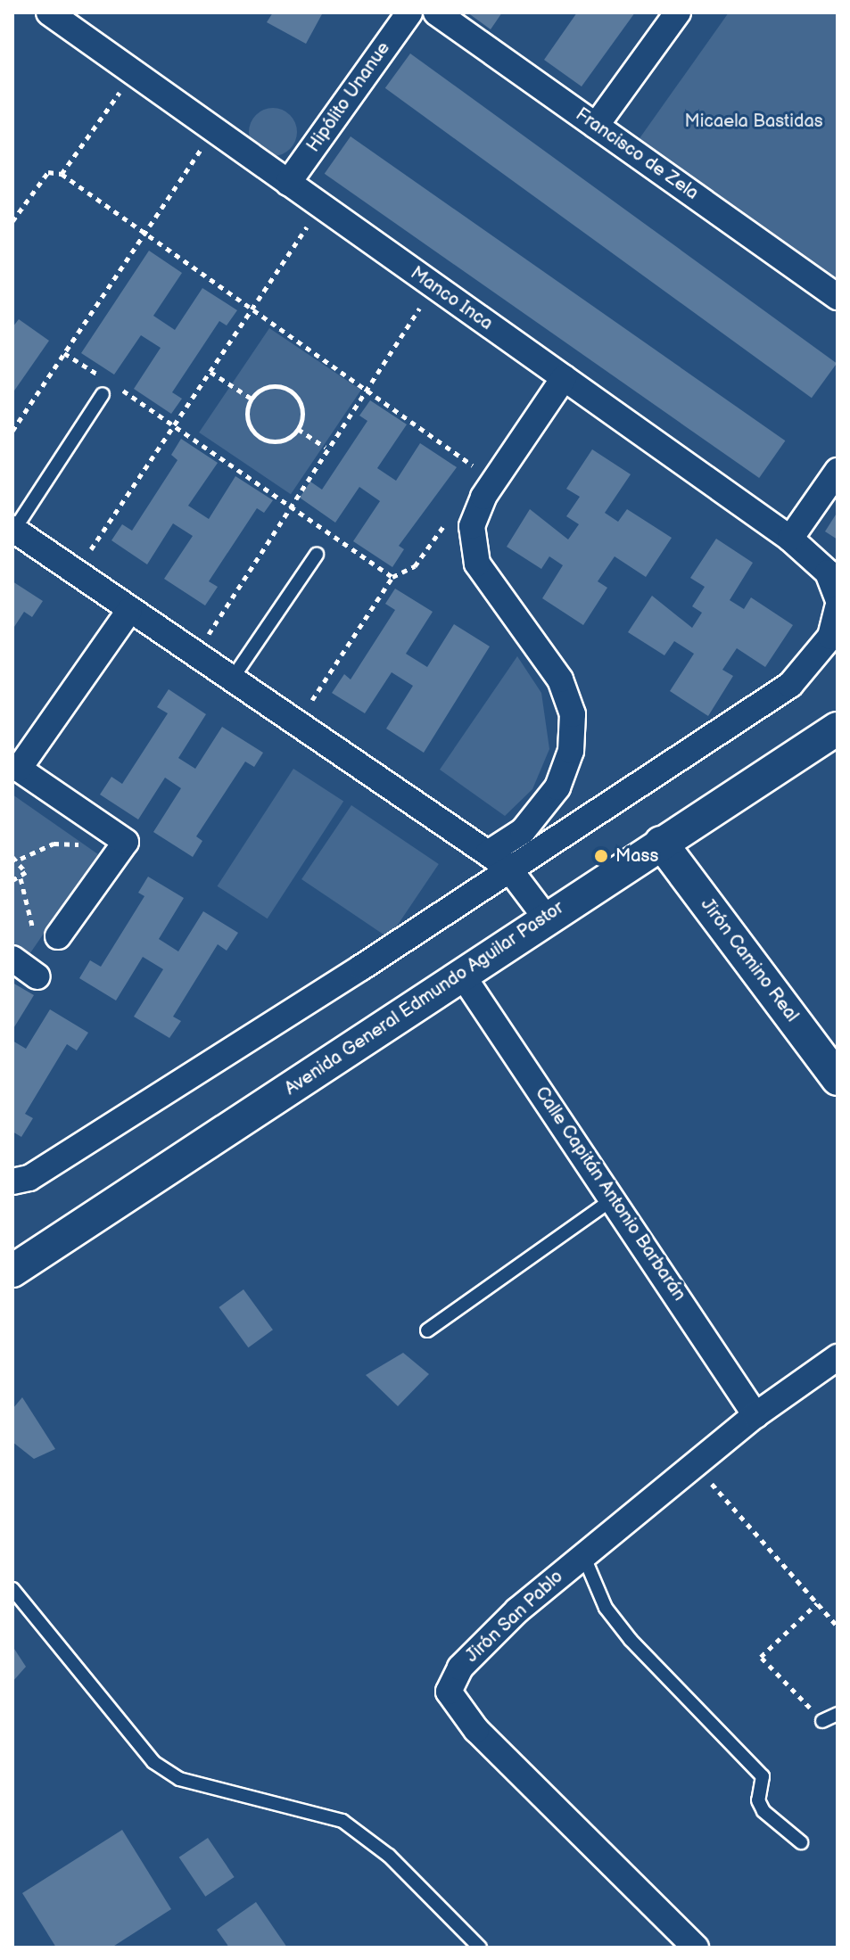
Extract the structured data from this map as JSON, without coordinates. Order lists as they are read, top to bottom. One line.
{"streets":{"street":["Hipólito Unanue","Francisco de Zela","Manco Inca","Jirón Camino Real","Avenida General Edmundo Aguilar Pastor","Calle Capitán Antonio Barbarán","Jirón San Pablo"]},"crossings":[["Hipólito Unanue","Manco Inca"],["Jirón Camino Real","Avenida General Edmundo Aguilar Pastor"],["Avenida General Edmundo Aguilar Pastor","Calle Capitán Antonio Barbarán"],["Calle Capitán Antonio Barbarán","Jirón San Pablo"]],"parks":["Micaela Bastidas"],"places":["Mass"]}
